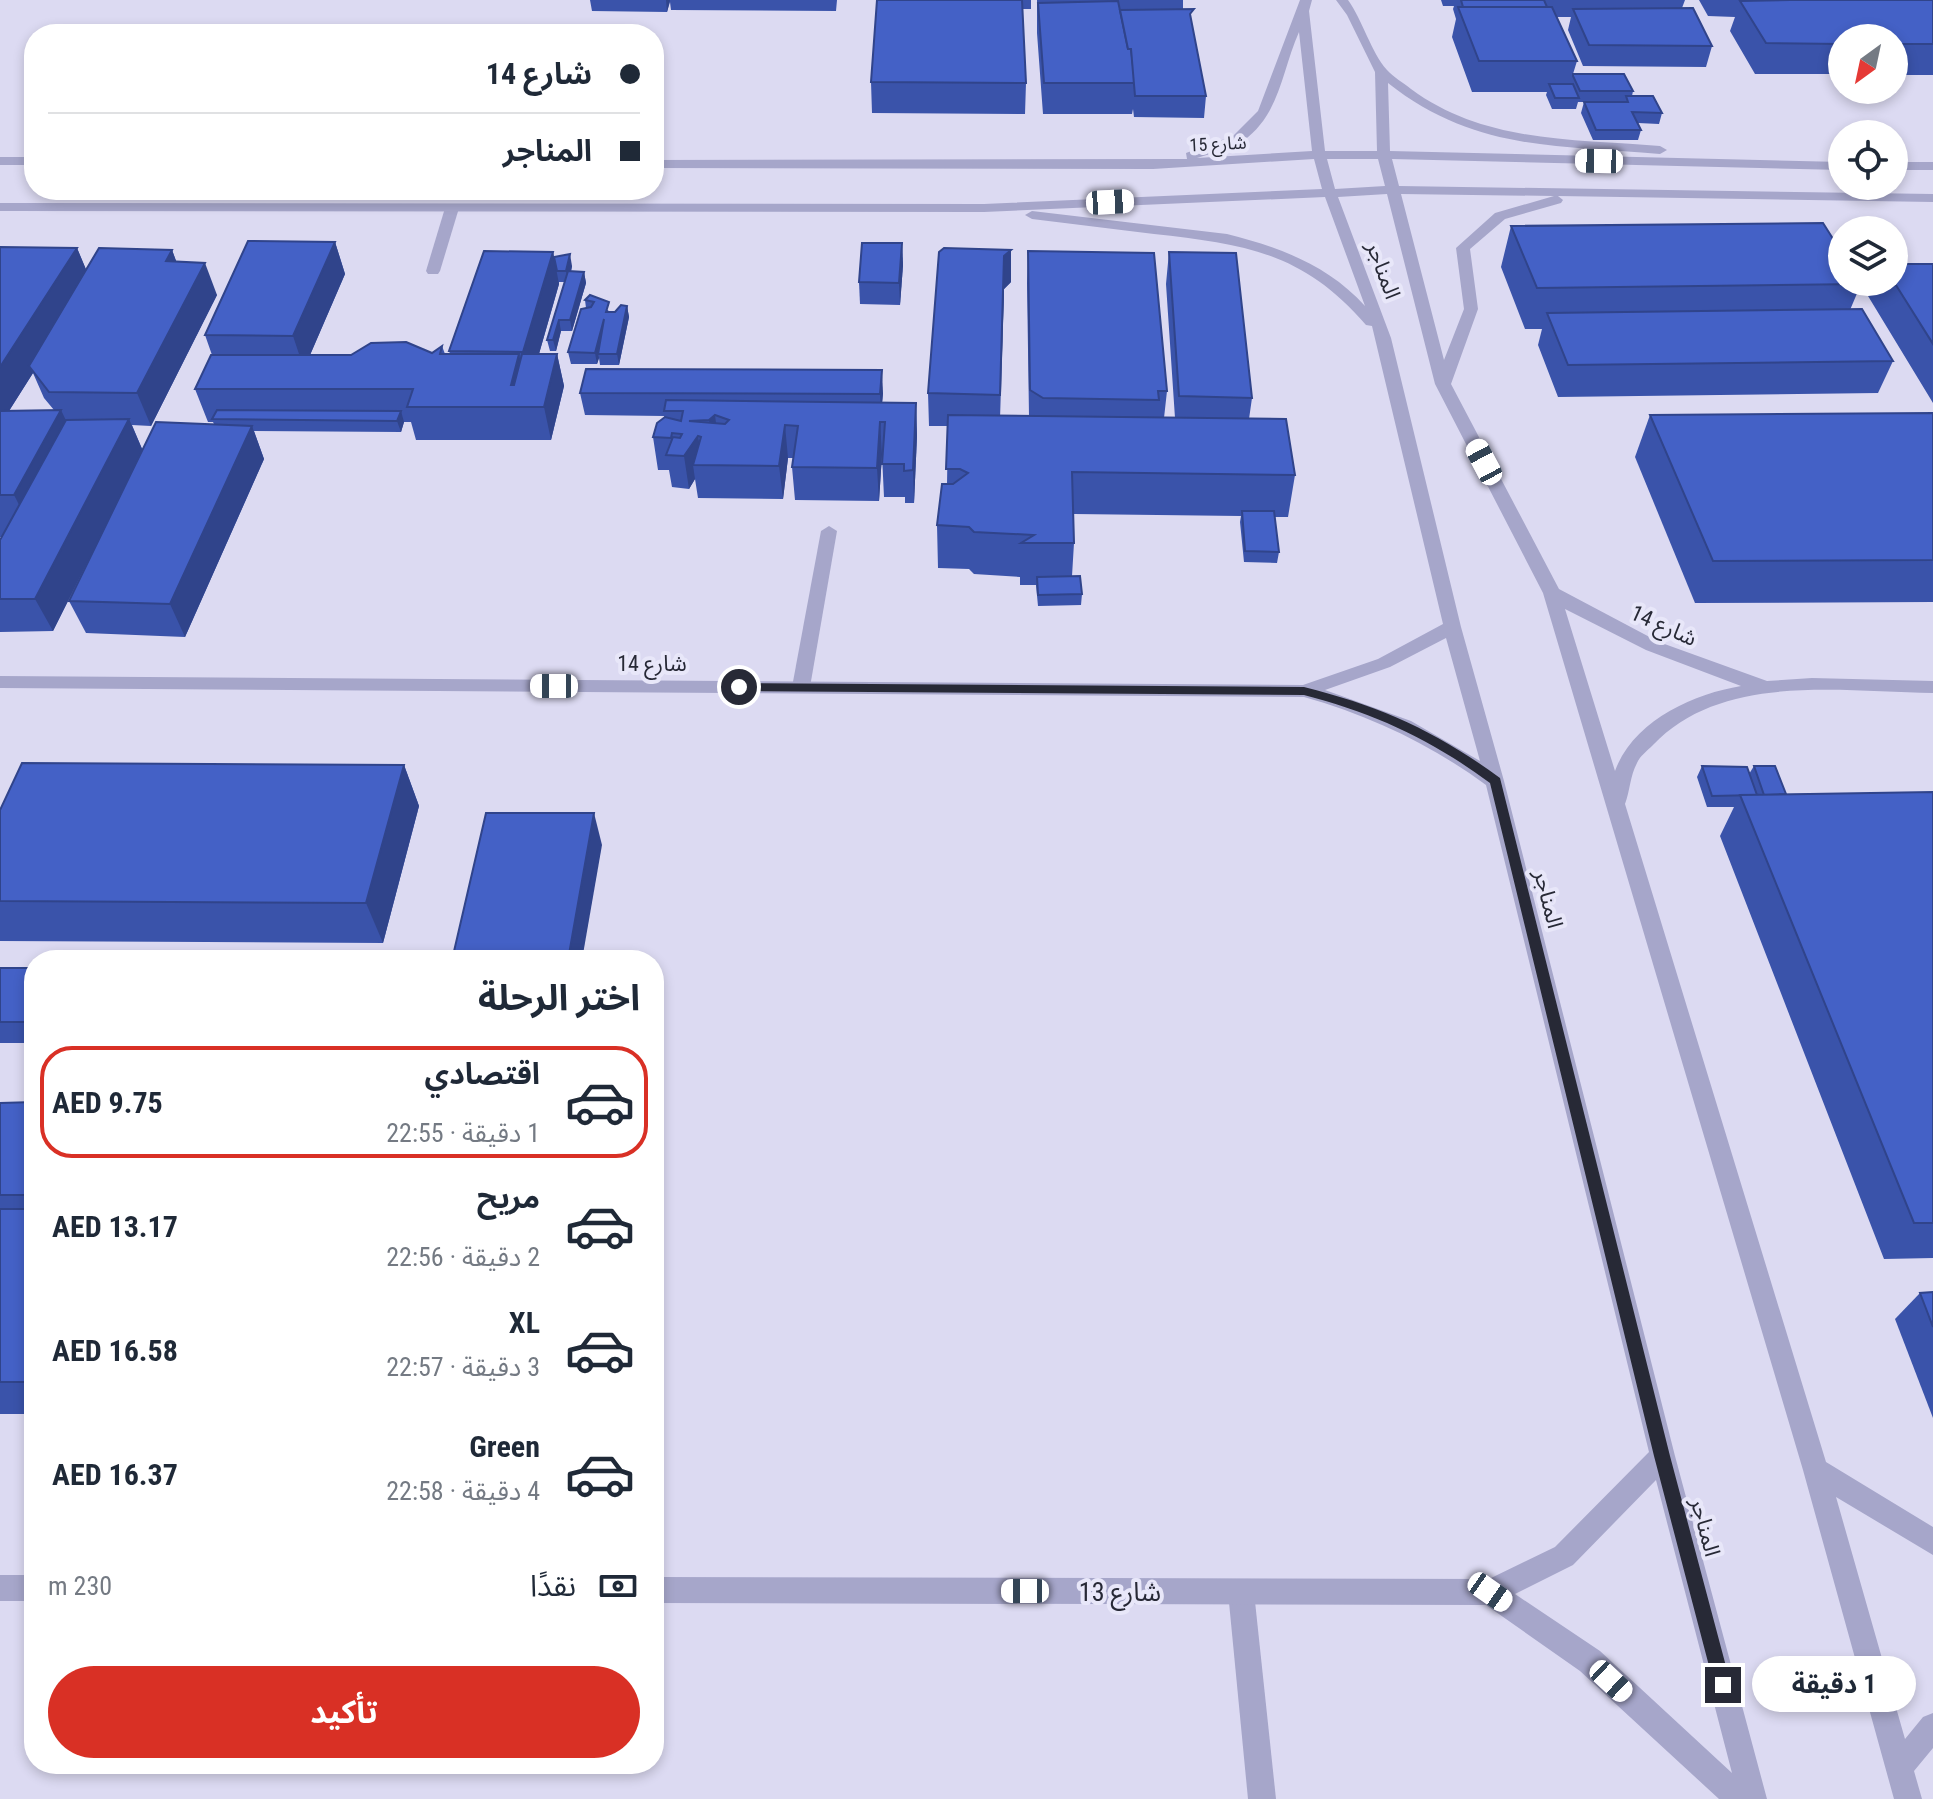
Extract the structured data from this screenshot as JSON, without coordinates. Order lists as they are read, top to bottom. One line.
{"streets":{"street":["شارع 15","المناجر","شارع 14","شارع 13"]},"crossings":[["شارع 15","المناجر"],["المناجر","شارع 14"],["المناجر","شارع 13"]],"north":"bottom left","page":{"banner":["شارع 14","المناجر"],"heading":"اختر الرحلة","list":[{"name":"اقتصادي","note":"1 دقيقة · 22:55","value":"AED 9.75"},{"name":"مريح","note":"2 دقيقة · 22:56","value":"AED 13.17"},{"name":"XL","note":"3 دقيقة · 22:57","value":"AED 16.58"},{"name":"Green","note":"4 دقيقة · 22:58","value":"AED 16.37"}],"pay":["نقدًا","230 m"],"buttons":"تأكيد","bubble":"1 دقيقة"}}
